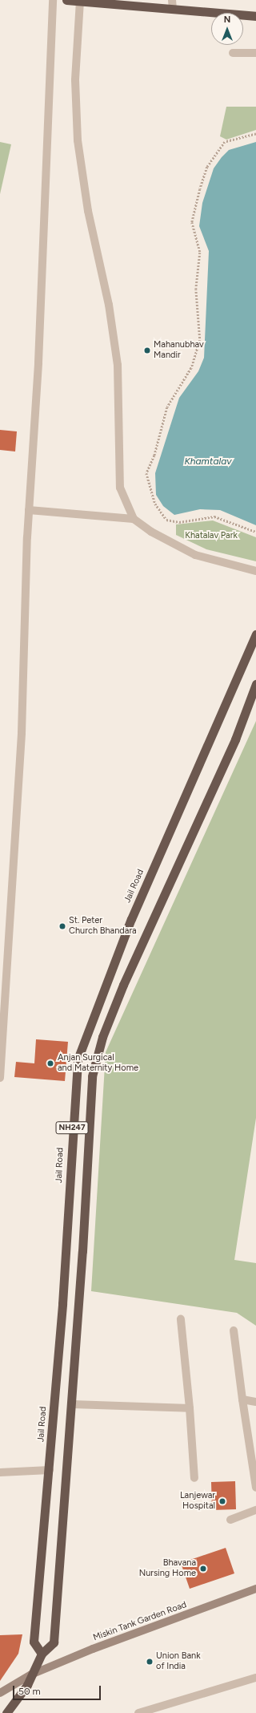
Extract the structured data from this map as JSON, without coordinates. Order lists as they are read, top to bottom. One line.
{"streets":{"highway":["Jail Road","NH247"],"main road":["Miskin Tank Garden Road"]},"crossings":[["Jail Road","NH247"],["NH247","Miskin Tank Garden Road"]],"water":["Khamtalav"],"parks":["Khatalav Park"],"places":["Mahanubhav Mandir","St. Peter Church Bhandara","Anjan Surgical and Maternity Home","Lanjewar Hospital","Bhavana Nursing Home","Union Bank of India"],"scale_bar":"50 m","north":"top"}
